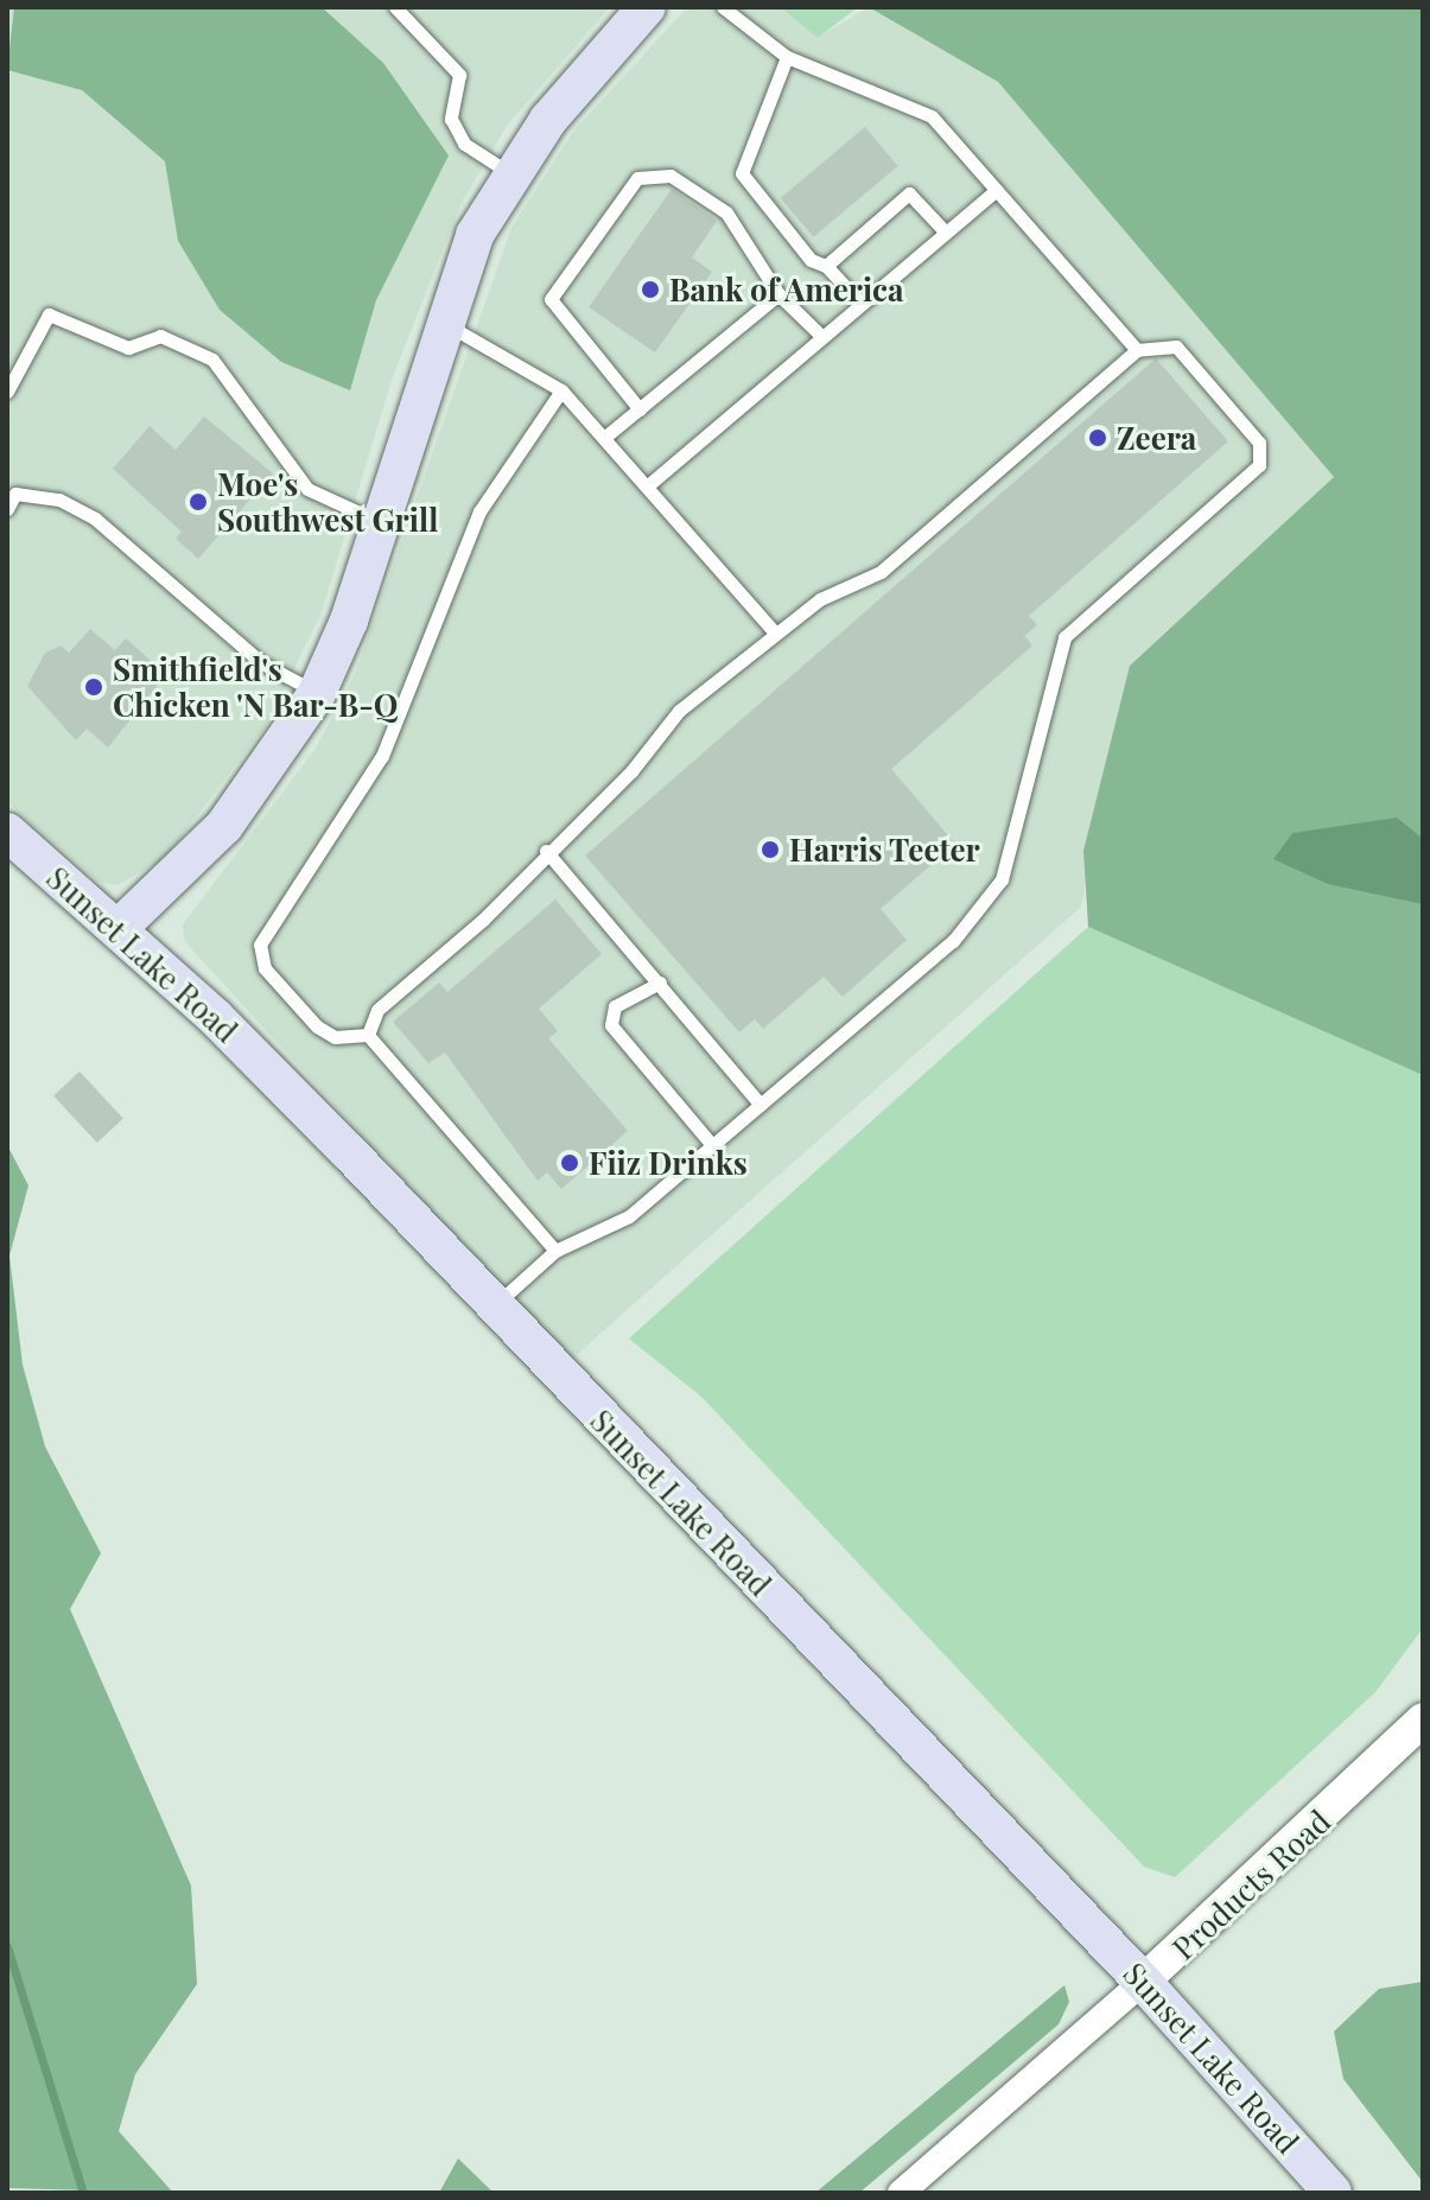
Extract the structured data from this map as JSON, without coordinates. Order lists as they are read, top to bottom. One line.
{"streets":{"main road":["Sunset Lake Road"],"street":["Products Road"]},"crossings":[["Sunset Lake Road","Products Road"]],"places":["Bank of America","Zeera","Moe's Southwest Grill","Smithfield's Chicken 'N Bar-B-Q","Harris Teeter","Fiiz Drinks"]}
